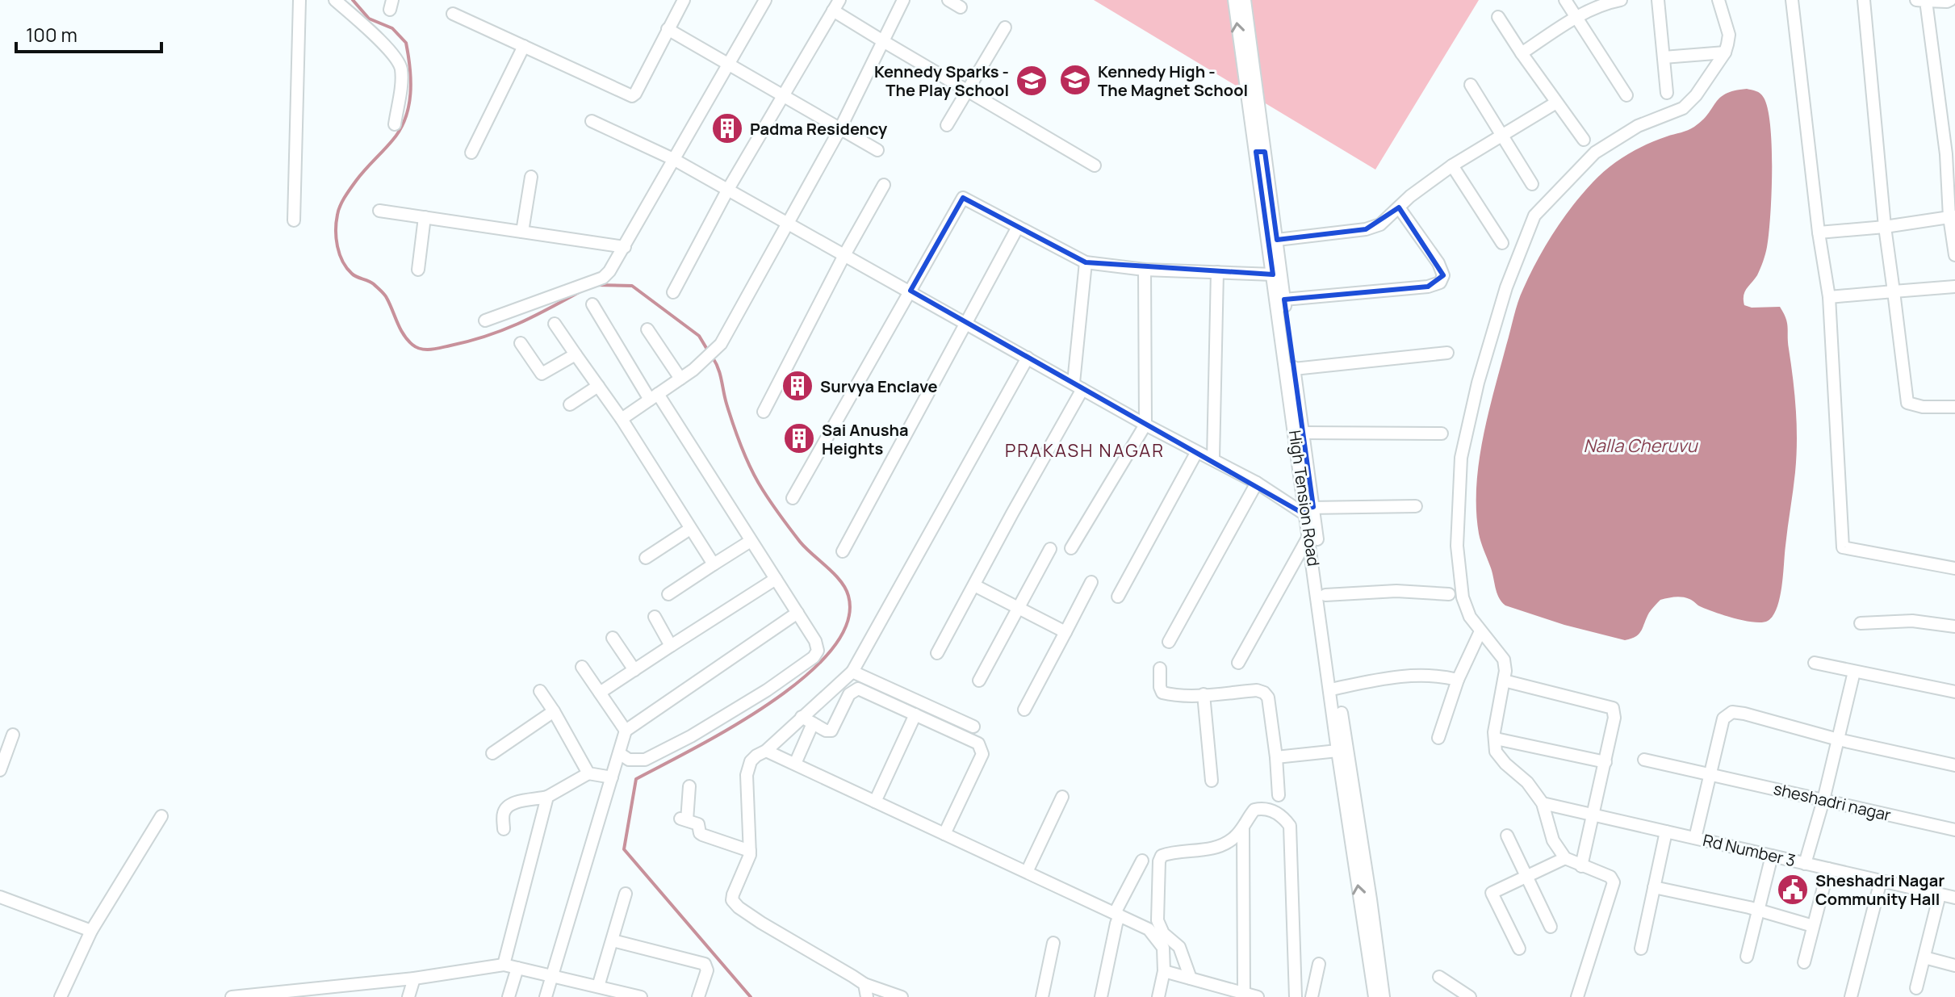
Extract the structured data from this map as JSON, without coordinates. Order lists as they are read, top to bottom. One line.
{"streets":{"street":["High Tension Road","sheshadri nagar","Rd Number 3"]},"districts":["PRAKASH NAGAR"],"water":["Nalla Cheruvu"],"places":{"school or university":["Kennedy High - The Magnet School","Kennedy Sparks - The Play School"],"building":["Padma Residency","Survya Enclave","Sai Anusha Heights"],"public building":["Sheshadri Nagar Community Hall"]},"scale_bar":"100 m"}
